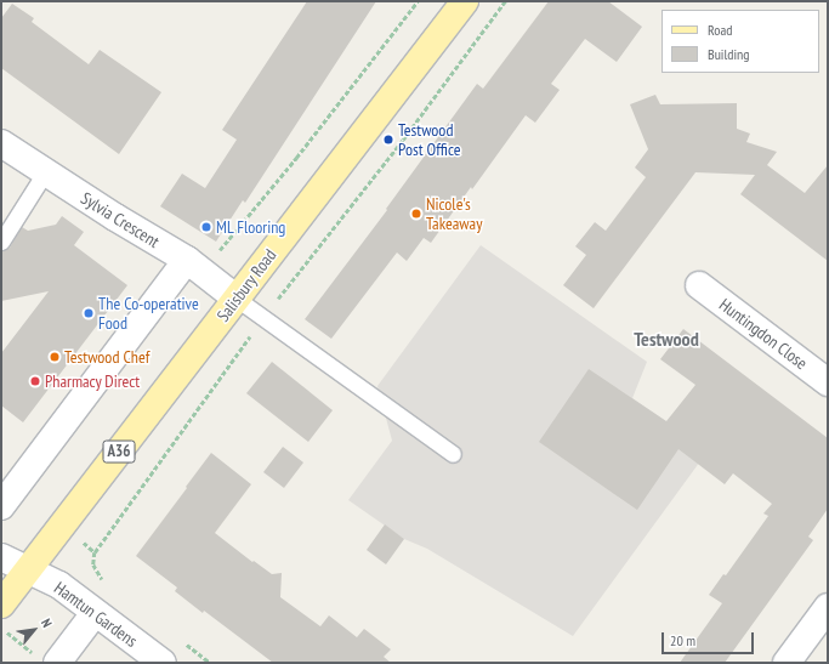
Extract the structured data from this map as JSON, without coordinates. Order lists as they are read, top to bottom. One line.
{"streets":{"main road":["Salisbury Road","A36"],"street":["Sylvia Crescent","Huntingdon Close","Hamtun Gardens"]},"crossings":[["Sylvia Crescent","Salisbury Road"],["Salisbury Road","Hamtun Gardens"]],"districts":["Testwood"],"places":["Testwood Post Office","Nicole's Takeaway","ML Flooring","The Co-operative Food","Testwood Chef","Pharmacy Direct"],"legend":["Road","Building"],"scale_bar":"20 m","north":"top right"}
